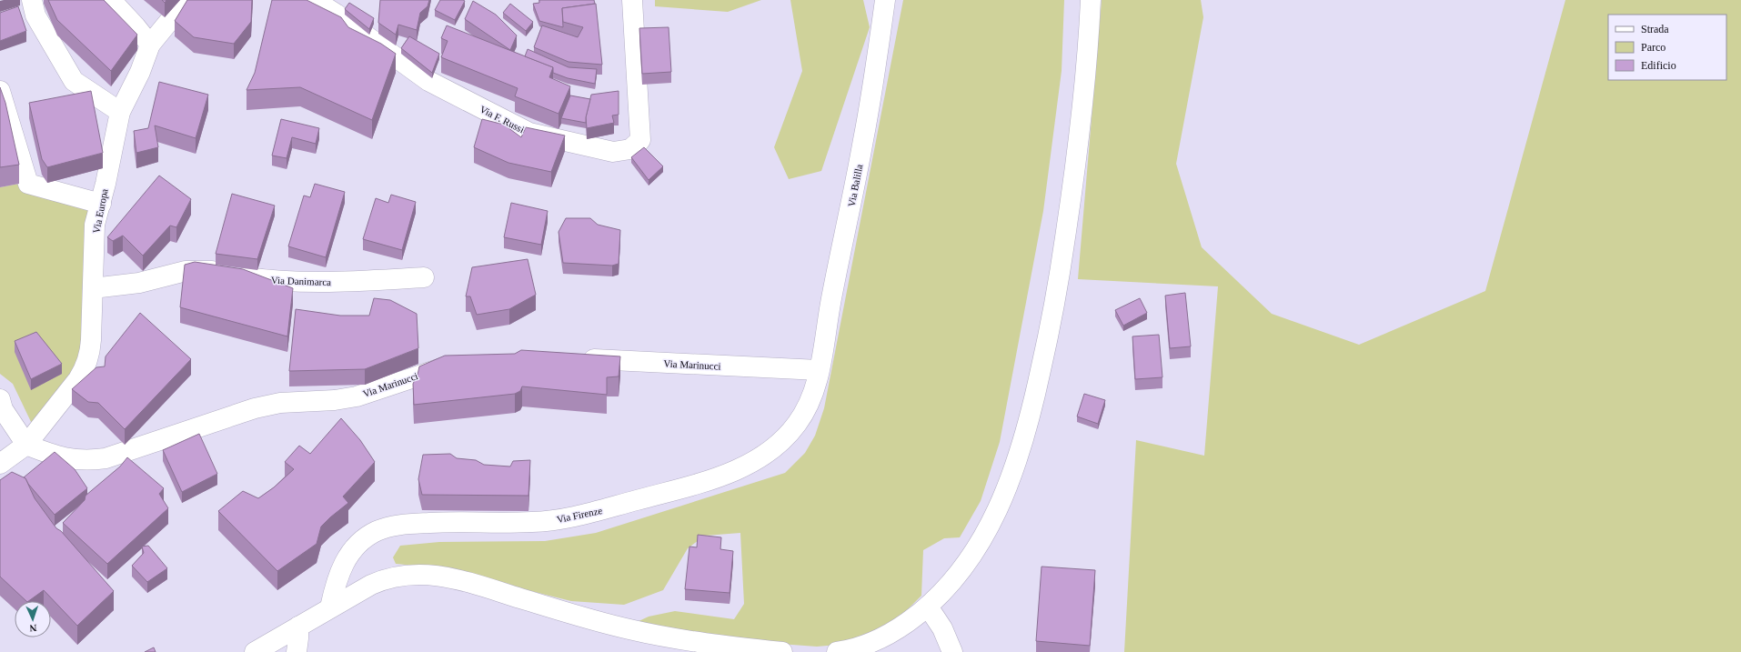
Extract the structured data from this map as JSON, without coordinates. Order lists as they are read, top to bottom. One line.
{"streets":{"street":["Via F. Russi","Via Balilla","Via Europa","Via Danimarca","Via Marinucci","Via Firenze"]},"crossings":[["Via Balilla","Via Marinucci"],["Via Balilla","Via Firenze"],["Via Europa","Via Danimarca"],["Via Europa","Via Marinucci"],["Via Marinucci","Via Firenze"]],"legend":["Strada","Parco","Edificio"],"north":"bottom"}
